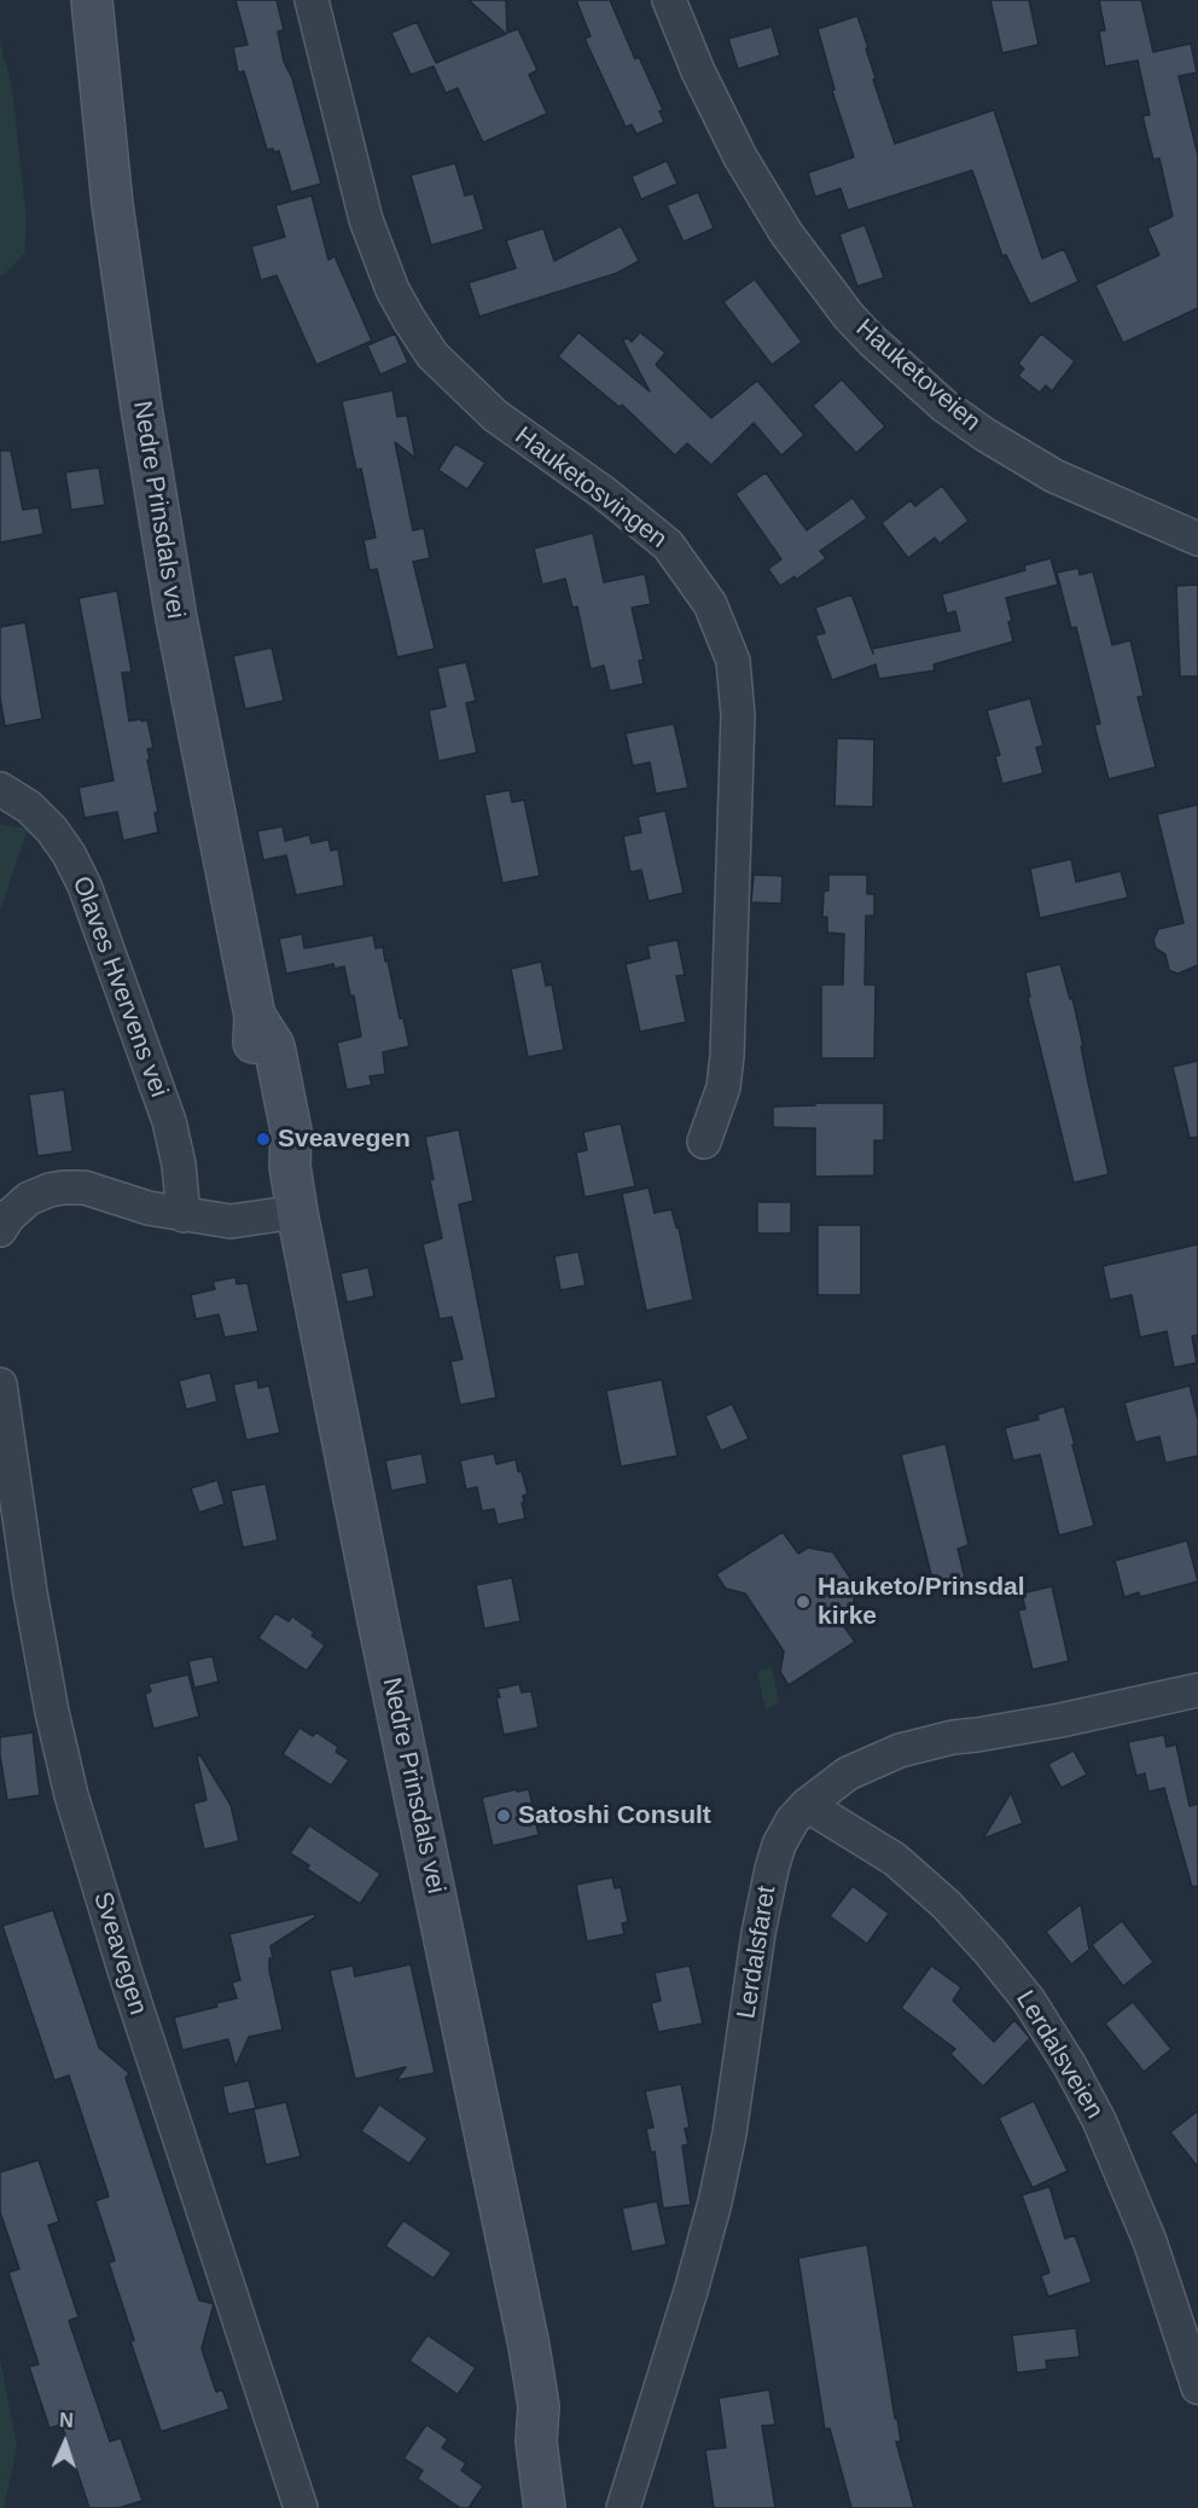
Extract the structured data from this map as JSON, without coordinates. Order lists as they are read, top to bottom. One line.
{"streets":{"main road":["Nedre Prinsdals vei"],"street":["Hauketoveien","Hauketosvingen","Olaves Hvervens vei","Lerdalsfaret","Sveavegen","Lerdalsveien"]},"crossings":[["Lerdalsfaret","Lerdalsveien"]],"places":["Sveavegen","Hauketo/Prinsdal kirke","Satoshi Consult"],"north":"top"}
